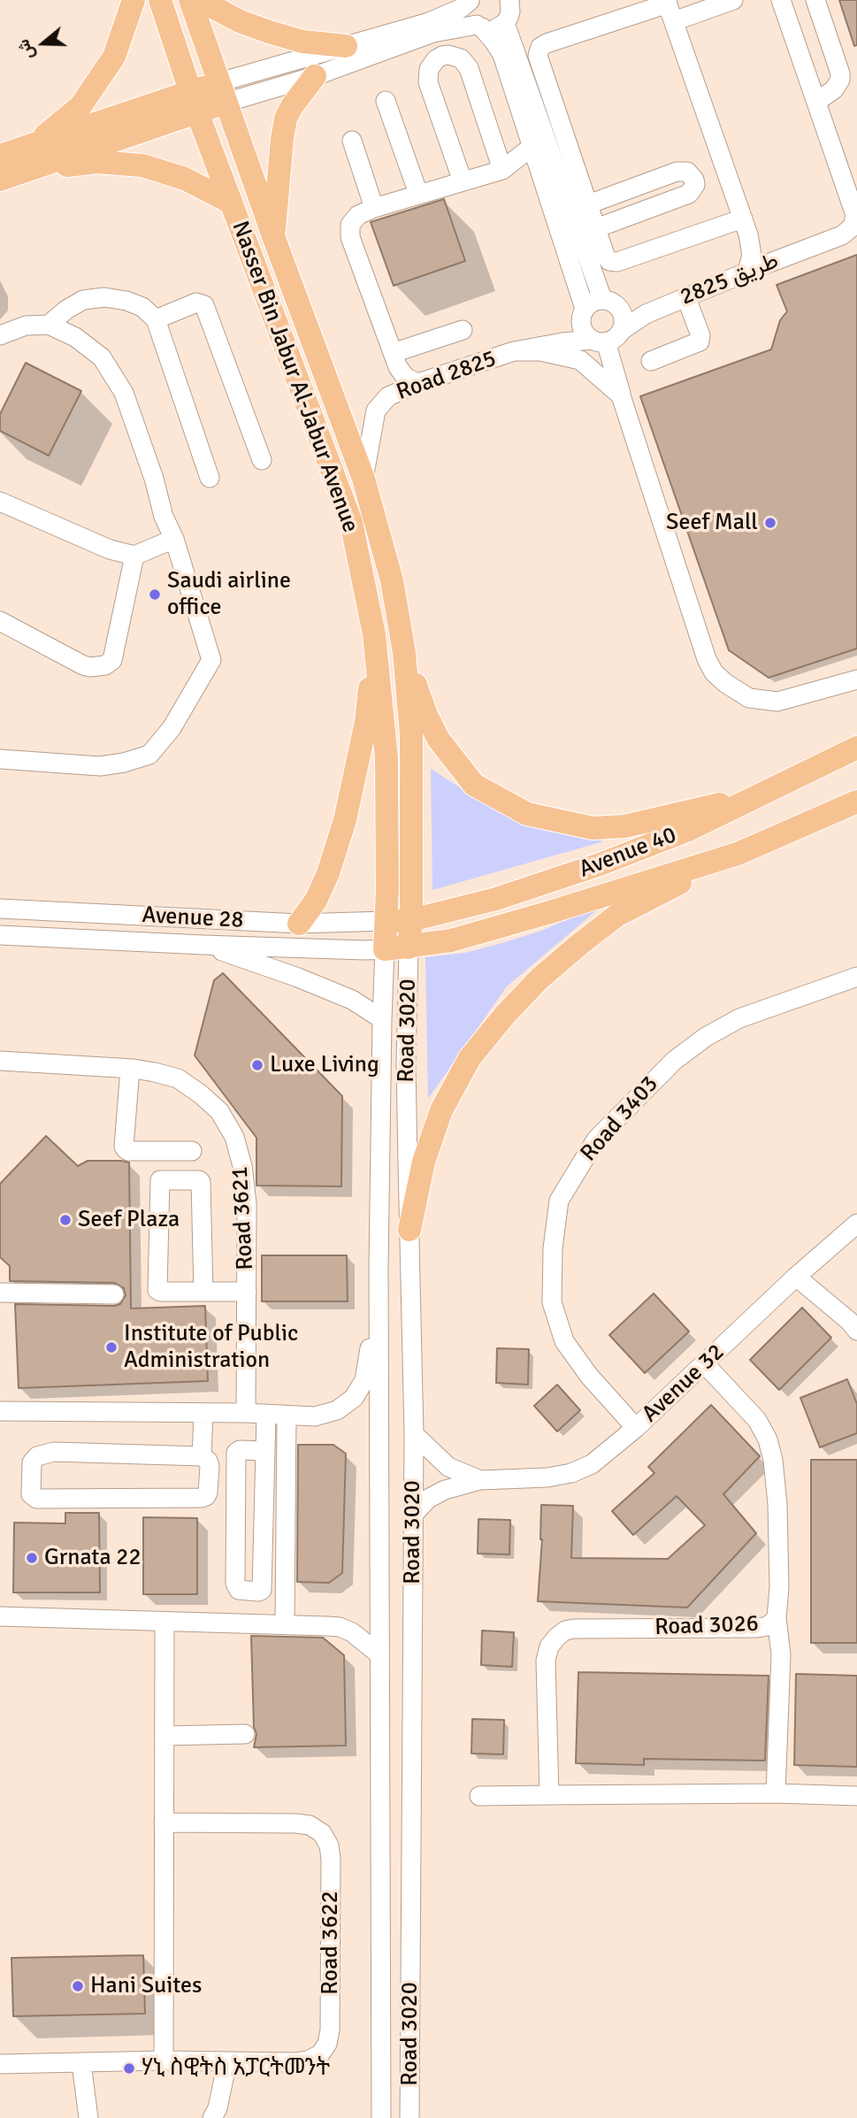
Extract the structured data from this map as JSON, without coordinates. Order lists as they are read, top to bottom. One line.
{"streets":{"main road":["Nasser Bin Jabur Al-Jabur Avenue","Avenue 40"],"street":["طريق 2825","Road 2825","Avenue 28","Road 3020","Road 3403","Road 3621","Avenue 32","Road 3026","Road 3622"]},"crossings":[["طريق 2825","Road 2825"],["Road 2825","Nasser Bin Jabur Al-Jabur Avenue"],["Nasser Bin Jabur Al-Jabur Avenue","Avenue 40"],["Nasser Bin Jabur Al-Jabur Avenue","Avenue 28"],["Nasser Bin Jabur Al-Jabur Avenue","Road 3020"],["Avenue 40","Avenue 28"],["Avenue 40","Road 3020"],["Avenue 28","Road 3020"],["Road 3403","Avenue 32"],["Avenue 32","Road 3026"]],"places":["Seef Mall","Saudi airline office","Luxe Living","Seef Plaza","Institute of Public Administration","Grnata 22","Hani Suites","ሃኒ ስዊትስ አፓርትመንት"],"north":"left"}
